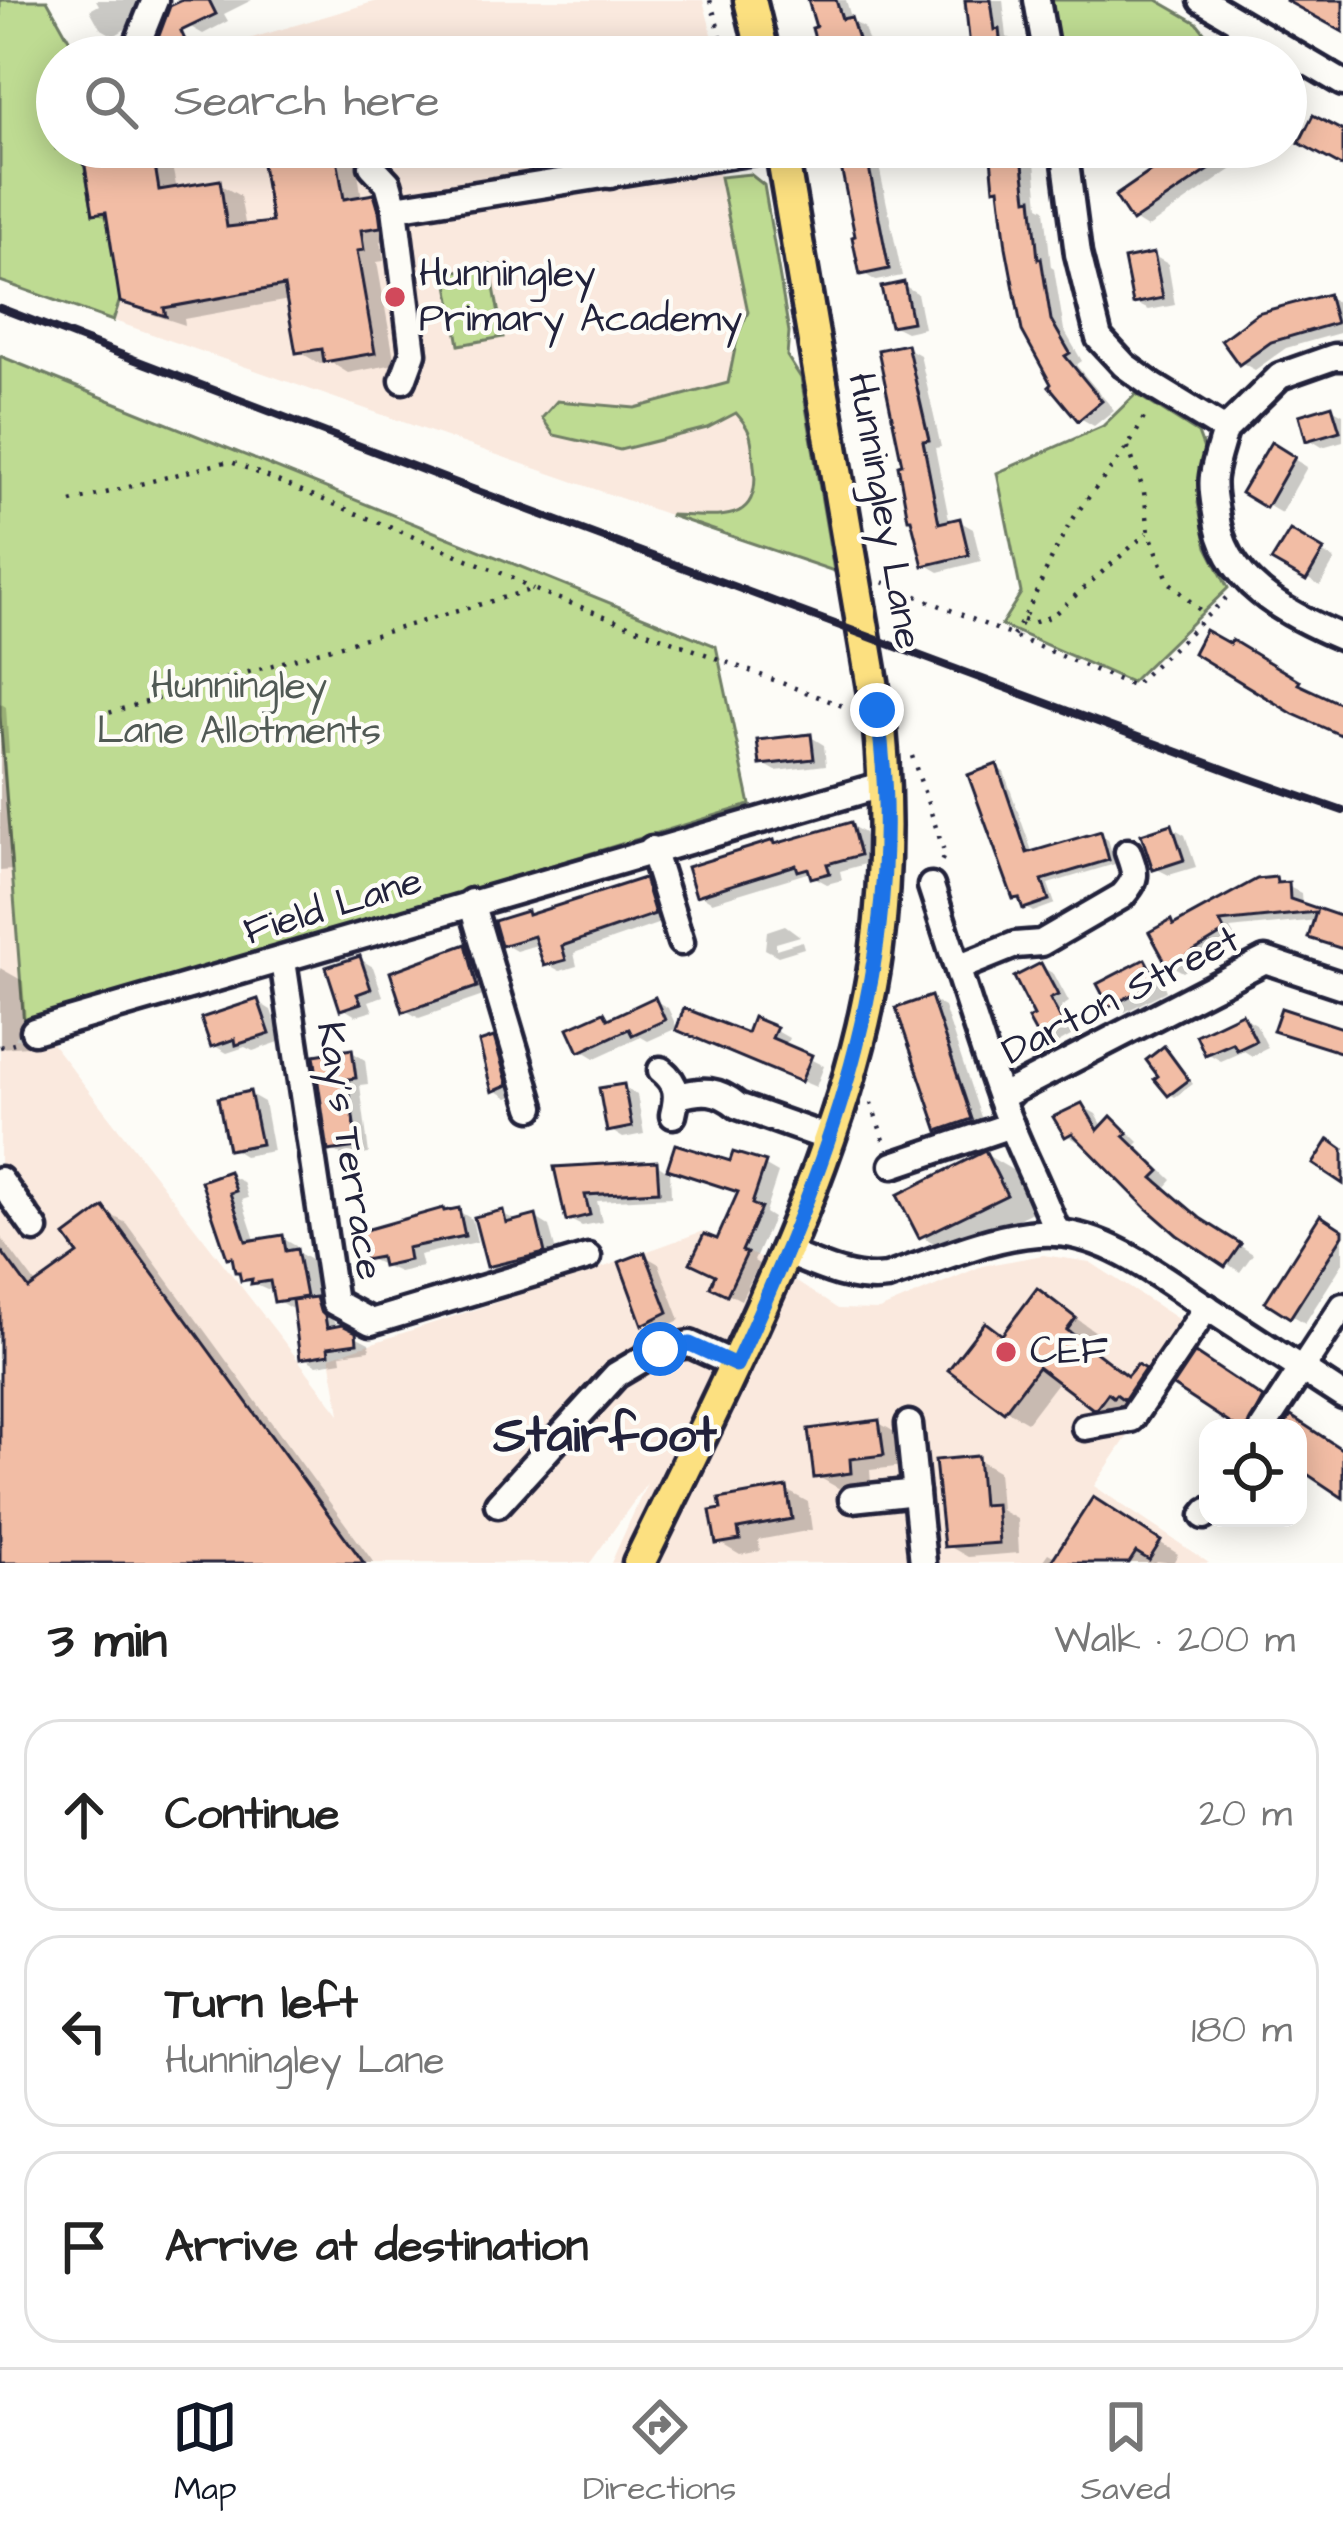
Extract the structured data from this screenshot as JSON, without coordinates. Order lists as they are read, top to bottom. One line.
{"streets":{"main road":["Hunningley Lane"],"street":["Field Lane","Darton Street","Kay's Terrace"]},"crossings":[["Hunningley Lane","Field Lane"],["Field Lane","Kay's Terrace"]],"districts":["Stairfoot"],"parks":["Hunningley Lane Allotments"],"places":["Hunningley Primary Academy","CEF"],"page":{"search":"Search here","heading":["3 min","Walk · 200 m"],"list":[["Continue","20 m"],["Turn left","Hunningley Lane","180 m"],"Arrive at destination"],"nav":["Map","Directions","Saved"]}}
